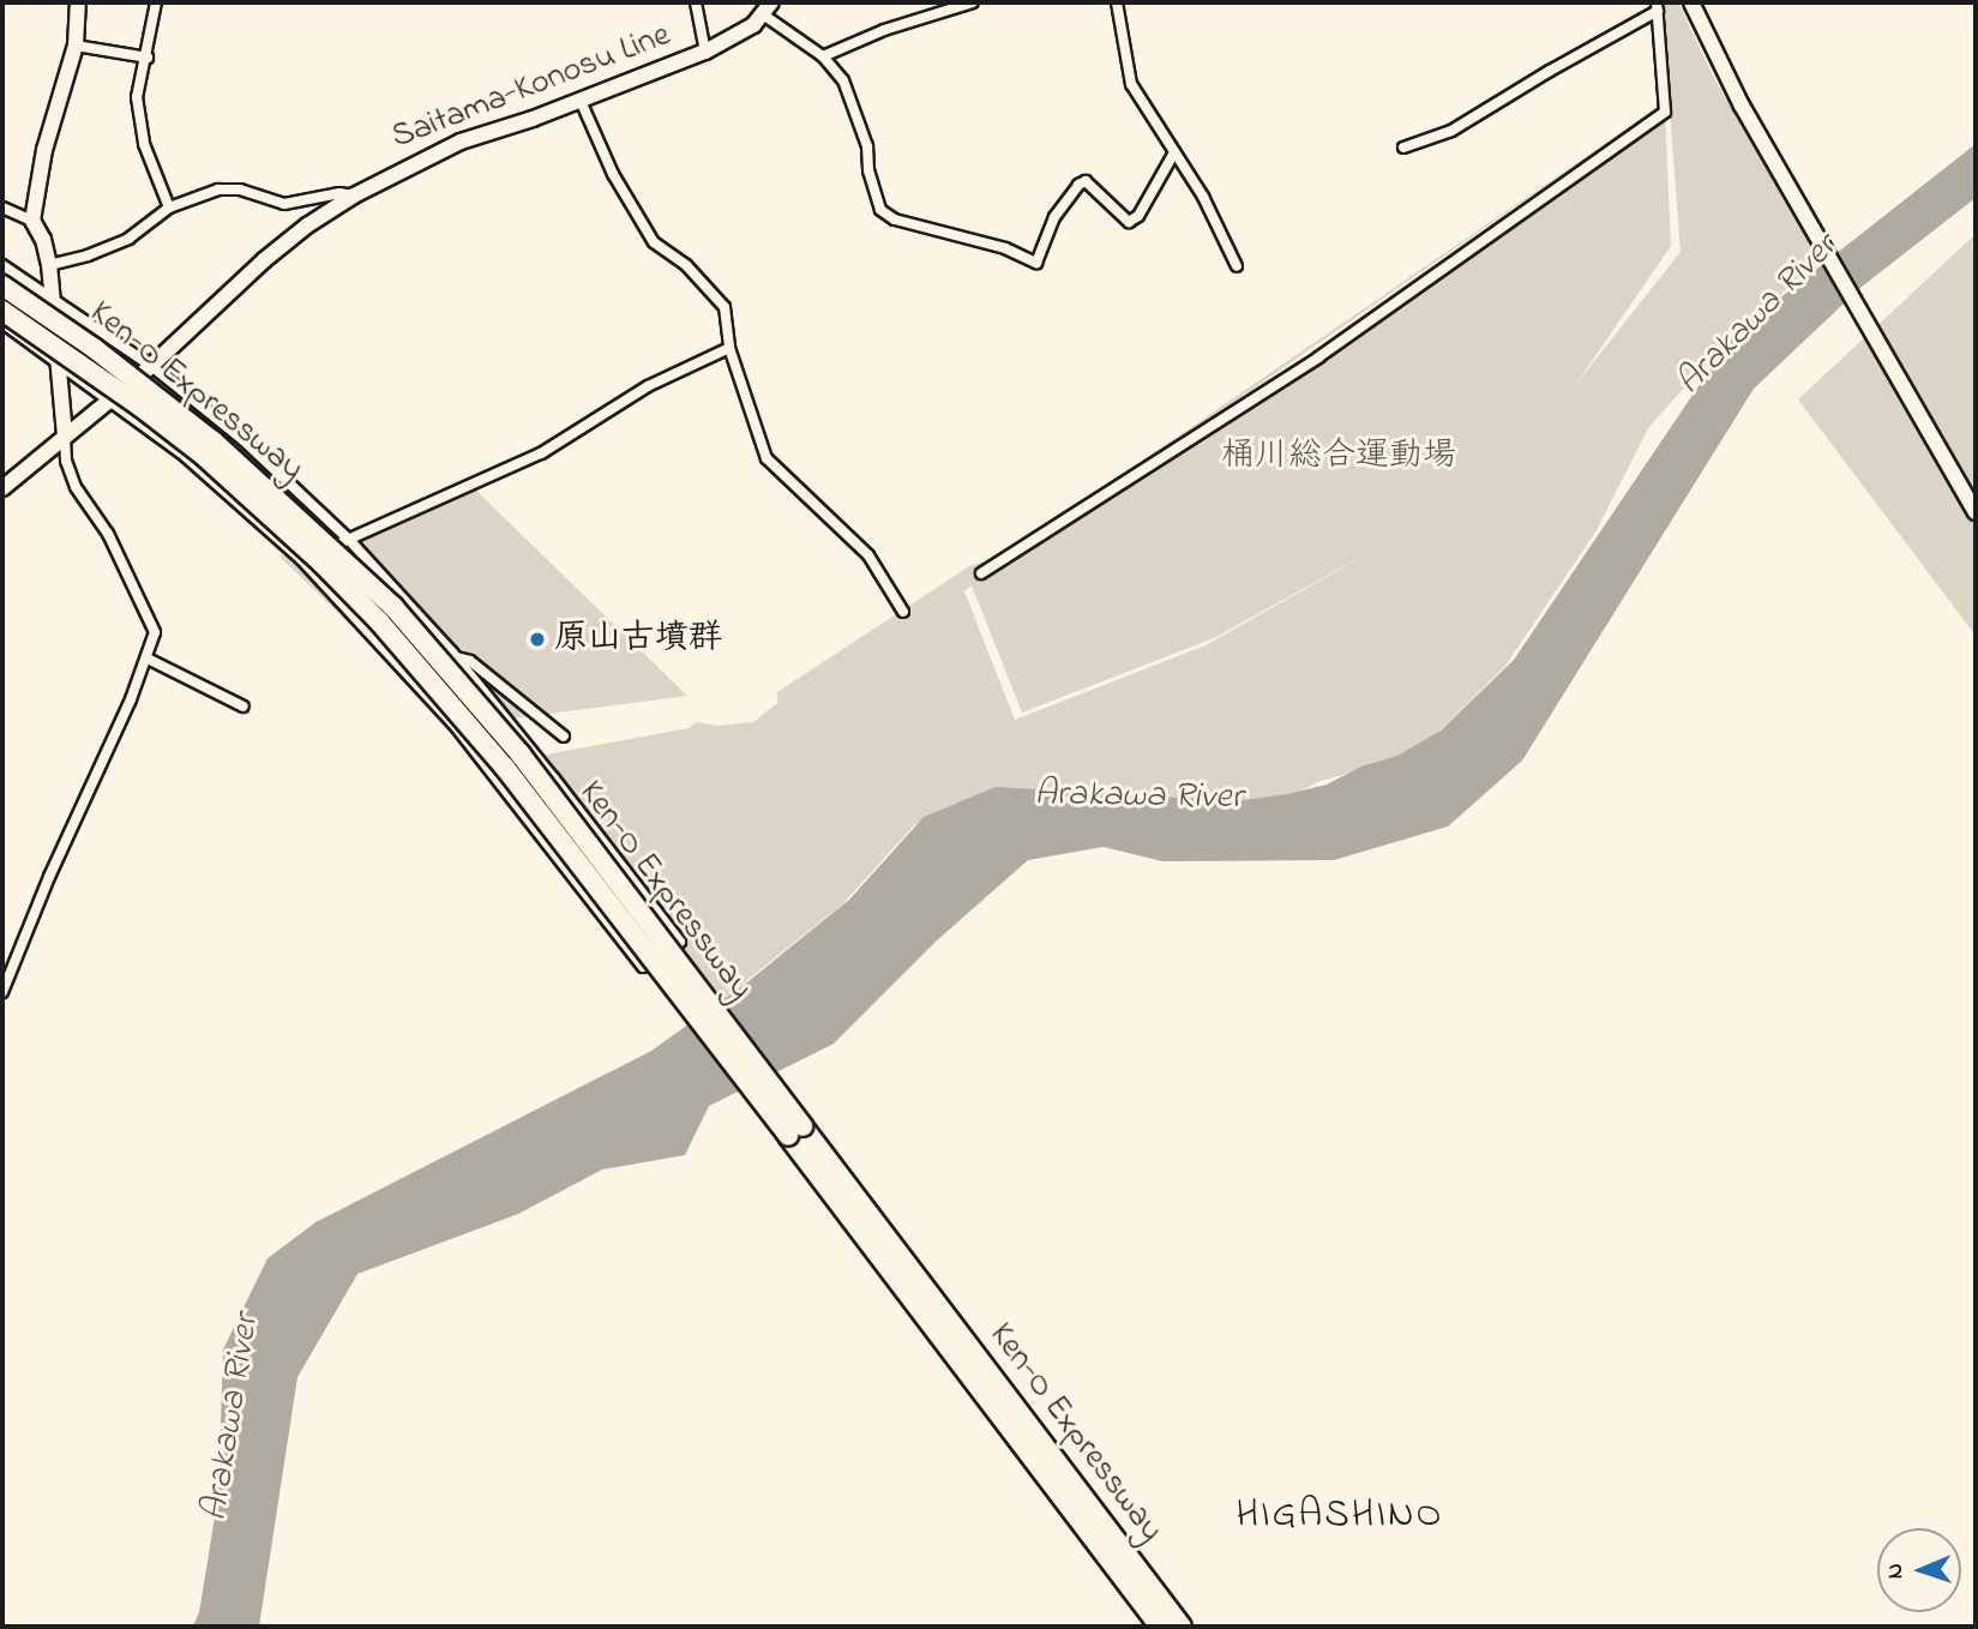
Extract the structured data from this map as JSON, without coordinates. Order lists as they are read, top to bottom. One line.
{"streets":{"highway":["Ken-O Expressway"],"main road":["Saitama-Konosu Line"]},"districts":["HIGASHINO"],"water":["Arakawa River"],"parks":["桶川総合運動場"],"places":["原山古墳群"],"north":"left"}
